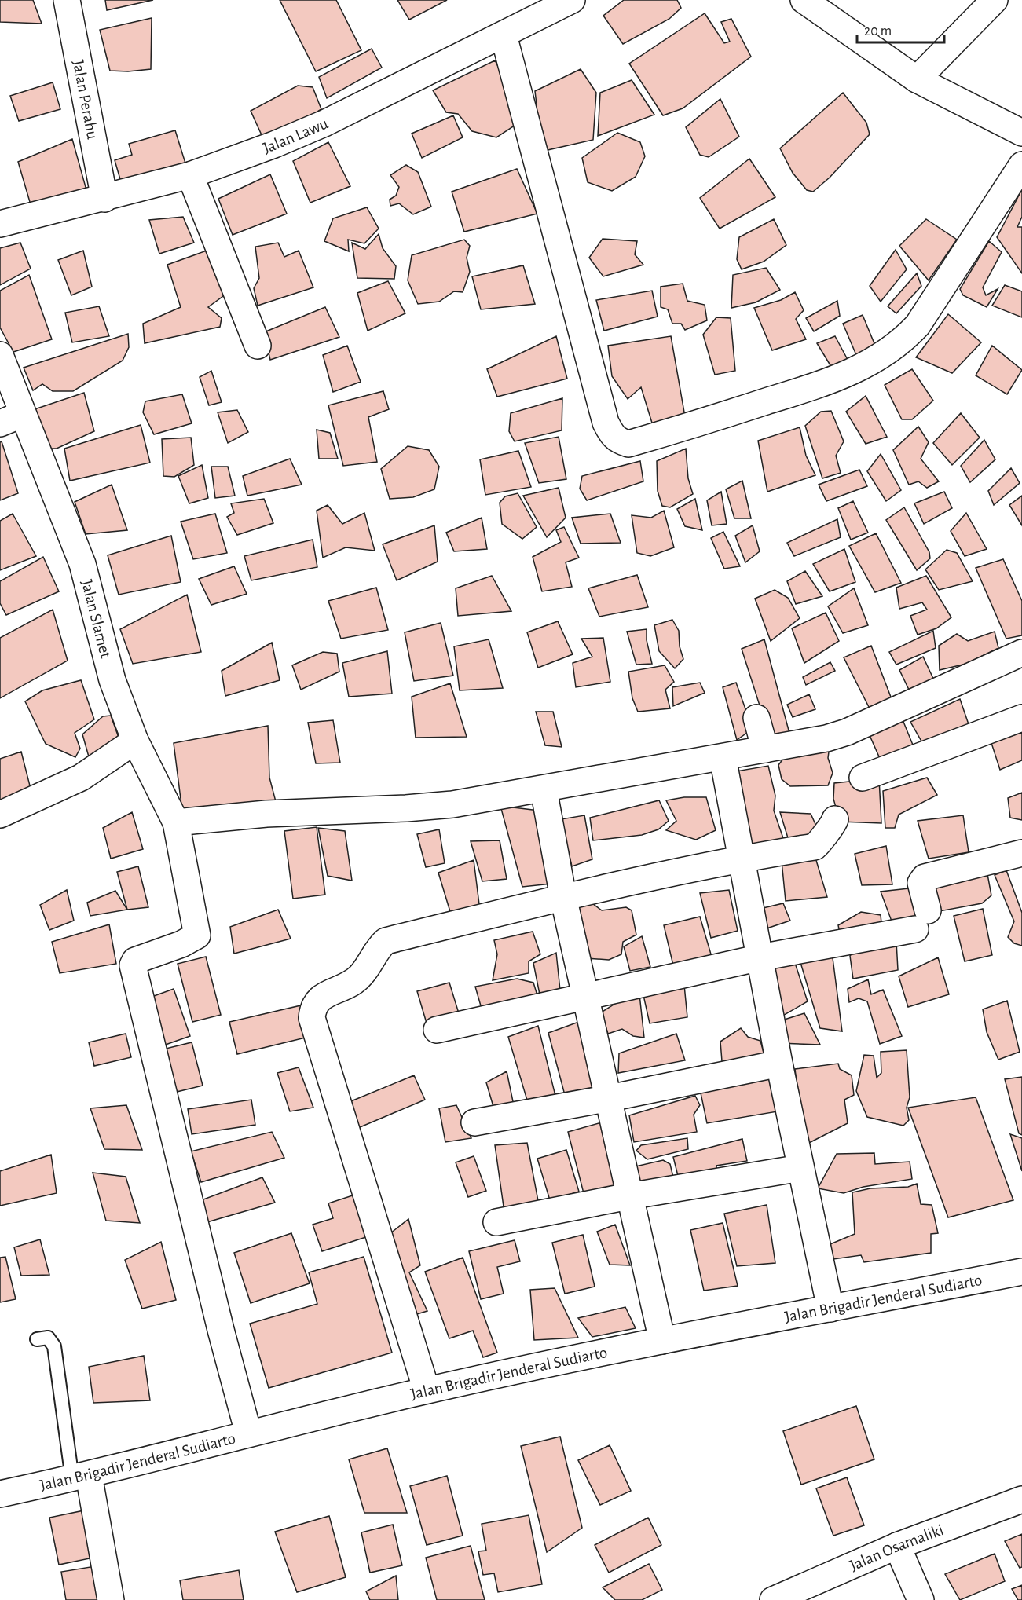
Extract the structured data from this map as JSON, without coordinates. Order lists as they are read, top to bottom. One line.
{"streets":{"street":["Jalan Perahu","Jalan Lawu","Jalan Slamet","Jalan Brigadir Jenderal Sudiarto","Jalan Osamaliki"]},"crossings":[["Jalan Perahu","Jalan Lawu"],["Jalan Slamet","Jalan Brigadir Jenderal Sudiarto"]],"scale_bar":"20 m"}
